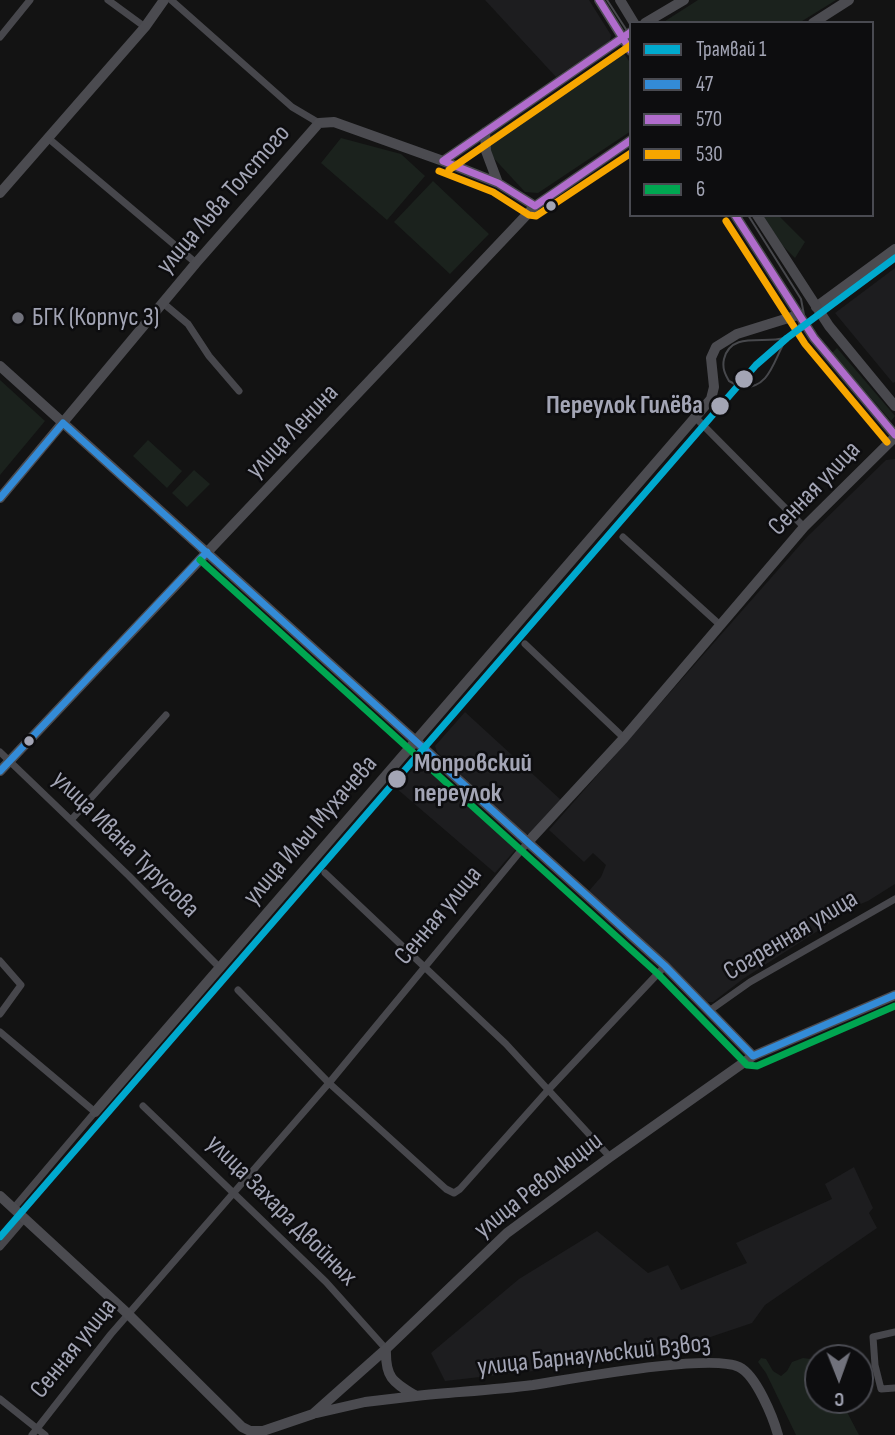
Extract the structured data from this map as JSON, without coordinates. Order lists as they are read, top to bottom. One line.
{"streets":{"street":["улица Льва Толстого","улица Ленина","Сенная улица","улица Ильи Мухачева","улица Ивана Турусова","Согренная улица","улица Революции","улица Захара Двойных","улица Барнаульский Взвоз"]},"crossings":[["улица Ленина","улица Ивана Турусова"],["Сенная улица","улица Революции"],["Сенная улица","улица Захара Двойных"],["улица Ильи Мухачева","улица Ивана Турусова"],["улица Революции","улица Захара Двойных"],["улица Революции","улица Барнаульский Взвоз"]],"places":["БГК (Корпус 3)","Переулок Гилёва","Мопровский переулок"],"lines":["transit line 570","transit line 530","tram line 1","transit line 47","transit line 6"],"legend":["Трамвай 1","47","570","530","6"],"north":"bottom"}
